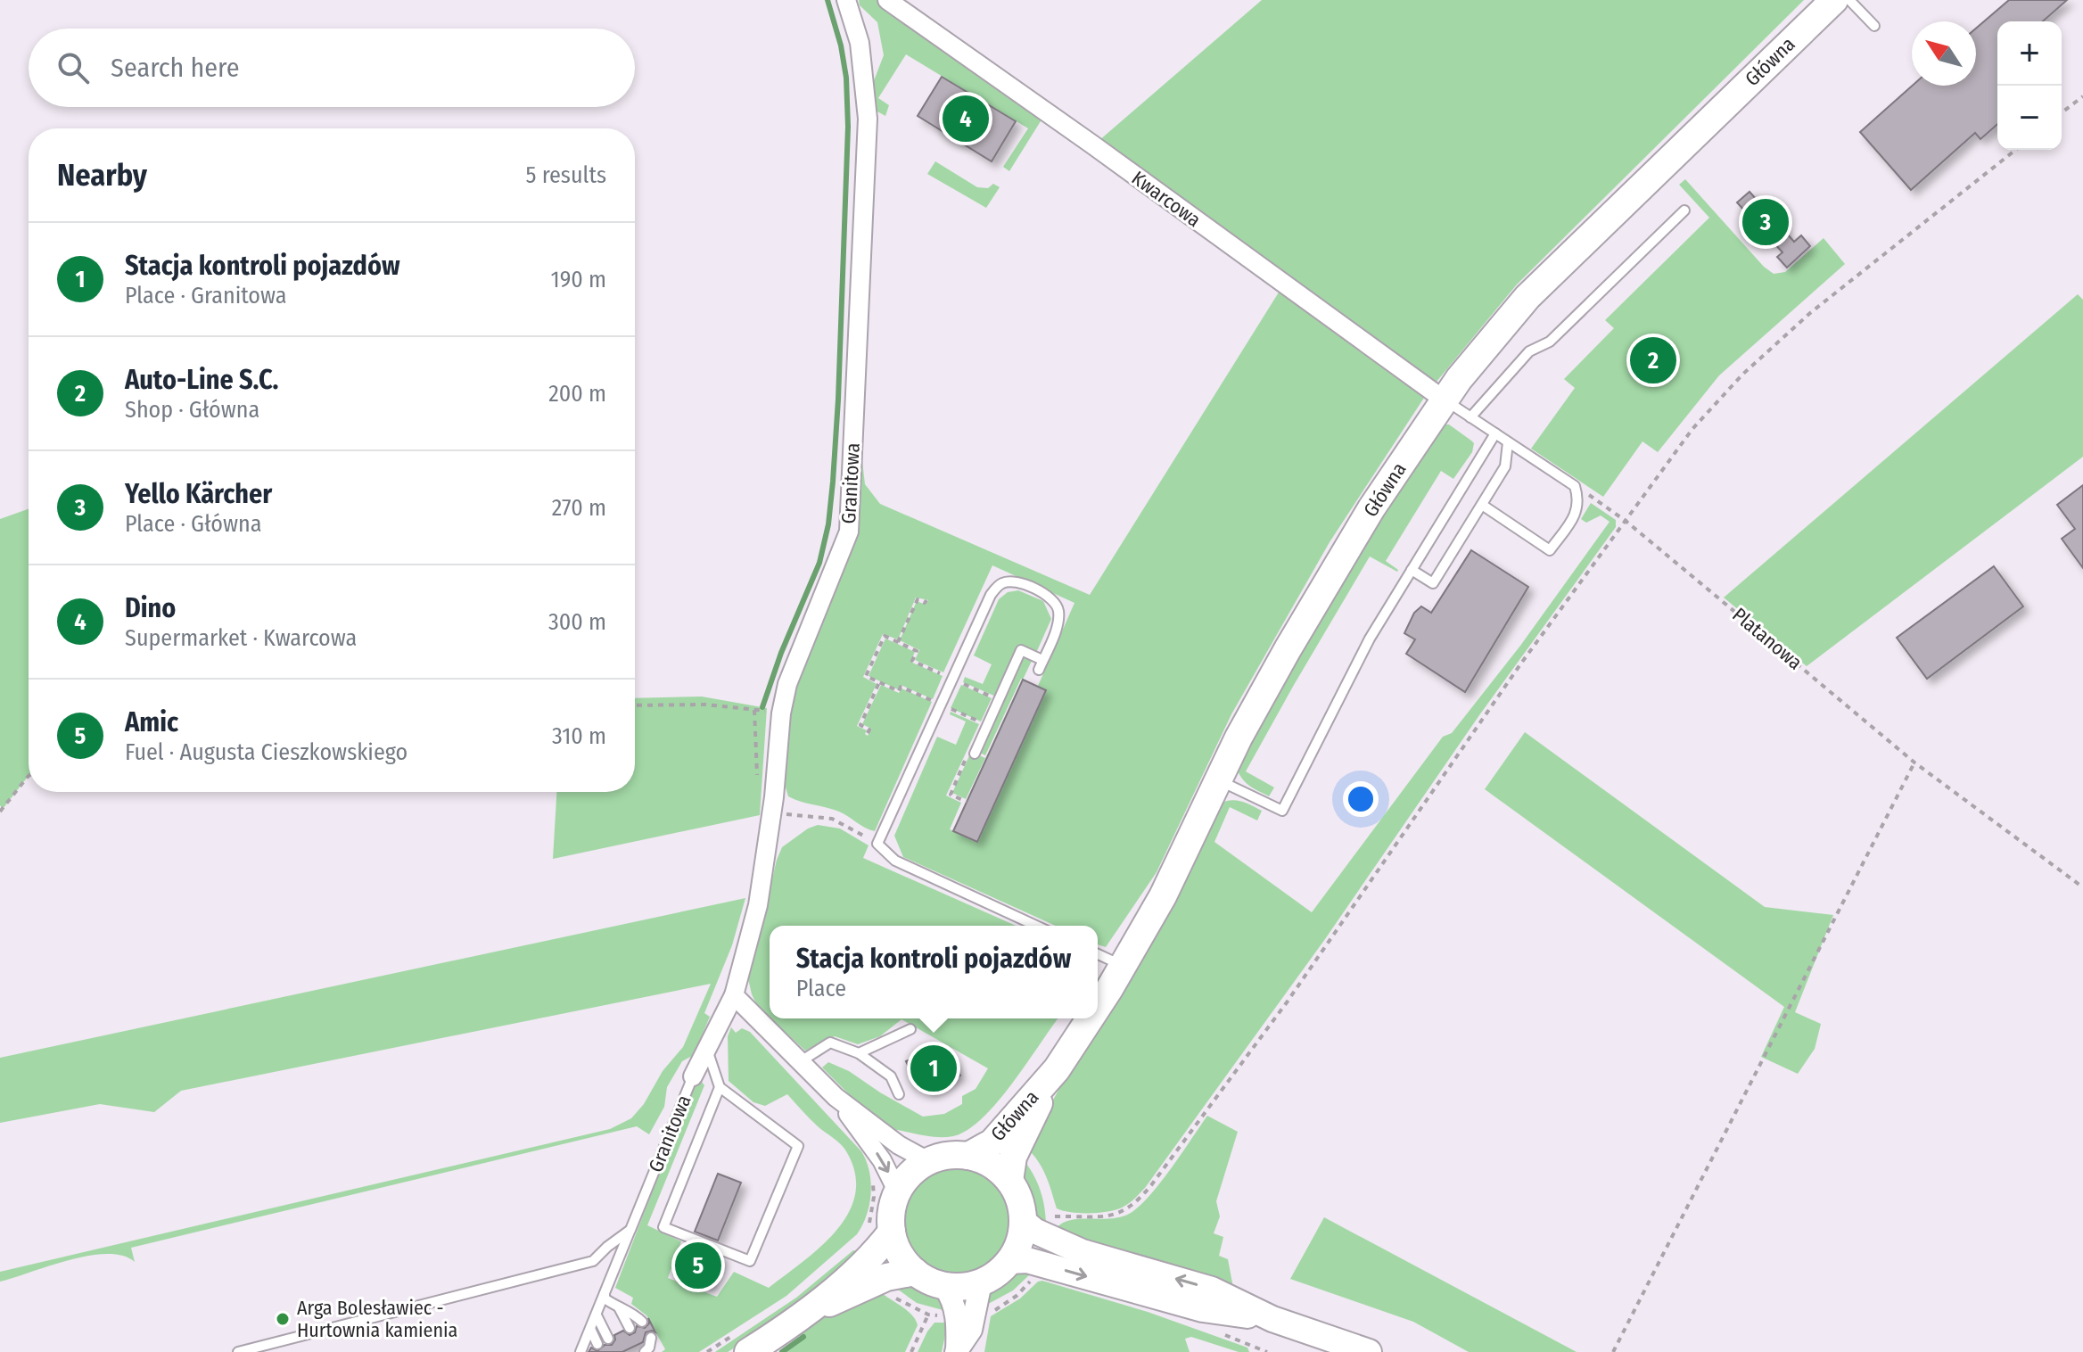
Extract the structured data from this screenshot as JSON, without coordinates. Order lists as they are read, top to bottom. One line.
{"streets":{"main road":["Główna"],"street":["Kwarcowa","Granitowa"],"path":["Platanowa"]},"crossings":[["Główna","Kwarcowa"]],"places":["Arga Bolesławiec - Hurtownia kamienia"],"north":"top left","page":{"map_buttons":["+","−"],"search":"Search here","pins":["4","3","2","1","5"],"heading":["Nearby","5 results"],"list":[{"mark":"1","name":"Stacja kontroli pojazdów","note":"Place · Granitowa","value":"190 m"},{"mark":"2","name":"Auto-Line S.C.","note":"Shop · Główna","value":"200 m"},{"mark":"3","name":"Yello Kärcher","note":"Place · Główna","value":"270 m"},{"mark":"4","name":"Dino","note":"Supermarket · Kwarcowa","value":"300 m"},{"mark":"5","name":"Amic","note":"Fuel · Augusta Cieszkowskiego","value":"310 m"}],"popup":["Stacja kontroli pojazdów","Place"]}}
